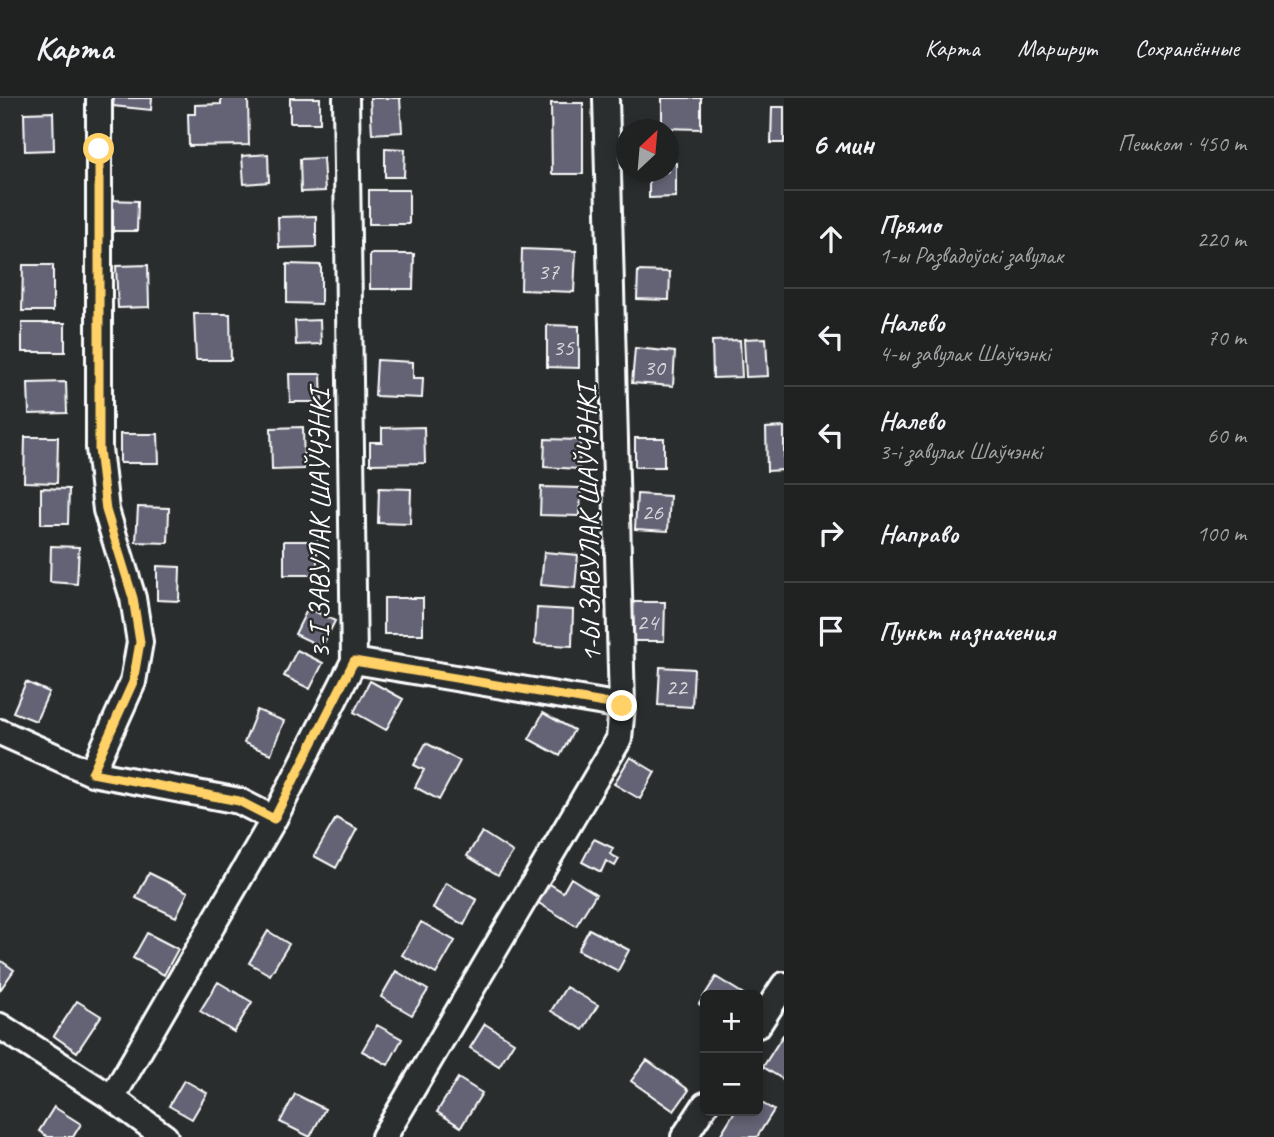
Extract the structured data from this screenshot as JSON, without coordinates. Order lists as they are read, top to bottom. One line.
{"streets":{"street":["3-І ЗАВУЛАК ШАЎЧЭНКІ","1-Ы ЗАВУЛАК ШАЎЧЭНКІ"]},"house_numbers":["37","35","30","26","24","22"],"north":"top right","page":{"header":"Карта","nav":["Карта","Маршрут","Сохранённые"],"heading":["6 мин","Пешком · 450 m"],"list":[["Прямо","1-ы Развадоўскі завулак","220 m"],["Налево","4-ы завулак Шаўчэнкі","70 m"],["Налево","3-і завулак Шаўчэнкі","60 m"],["Направо","100 m"],"Пункт назначения"],"map_buttons":["+","−"]}}
